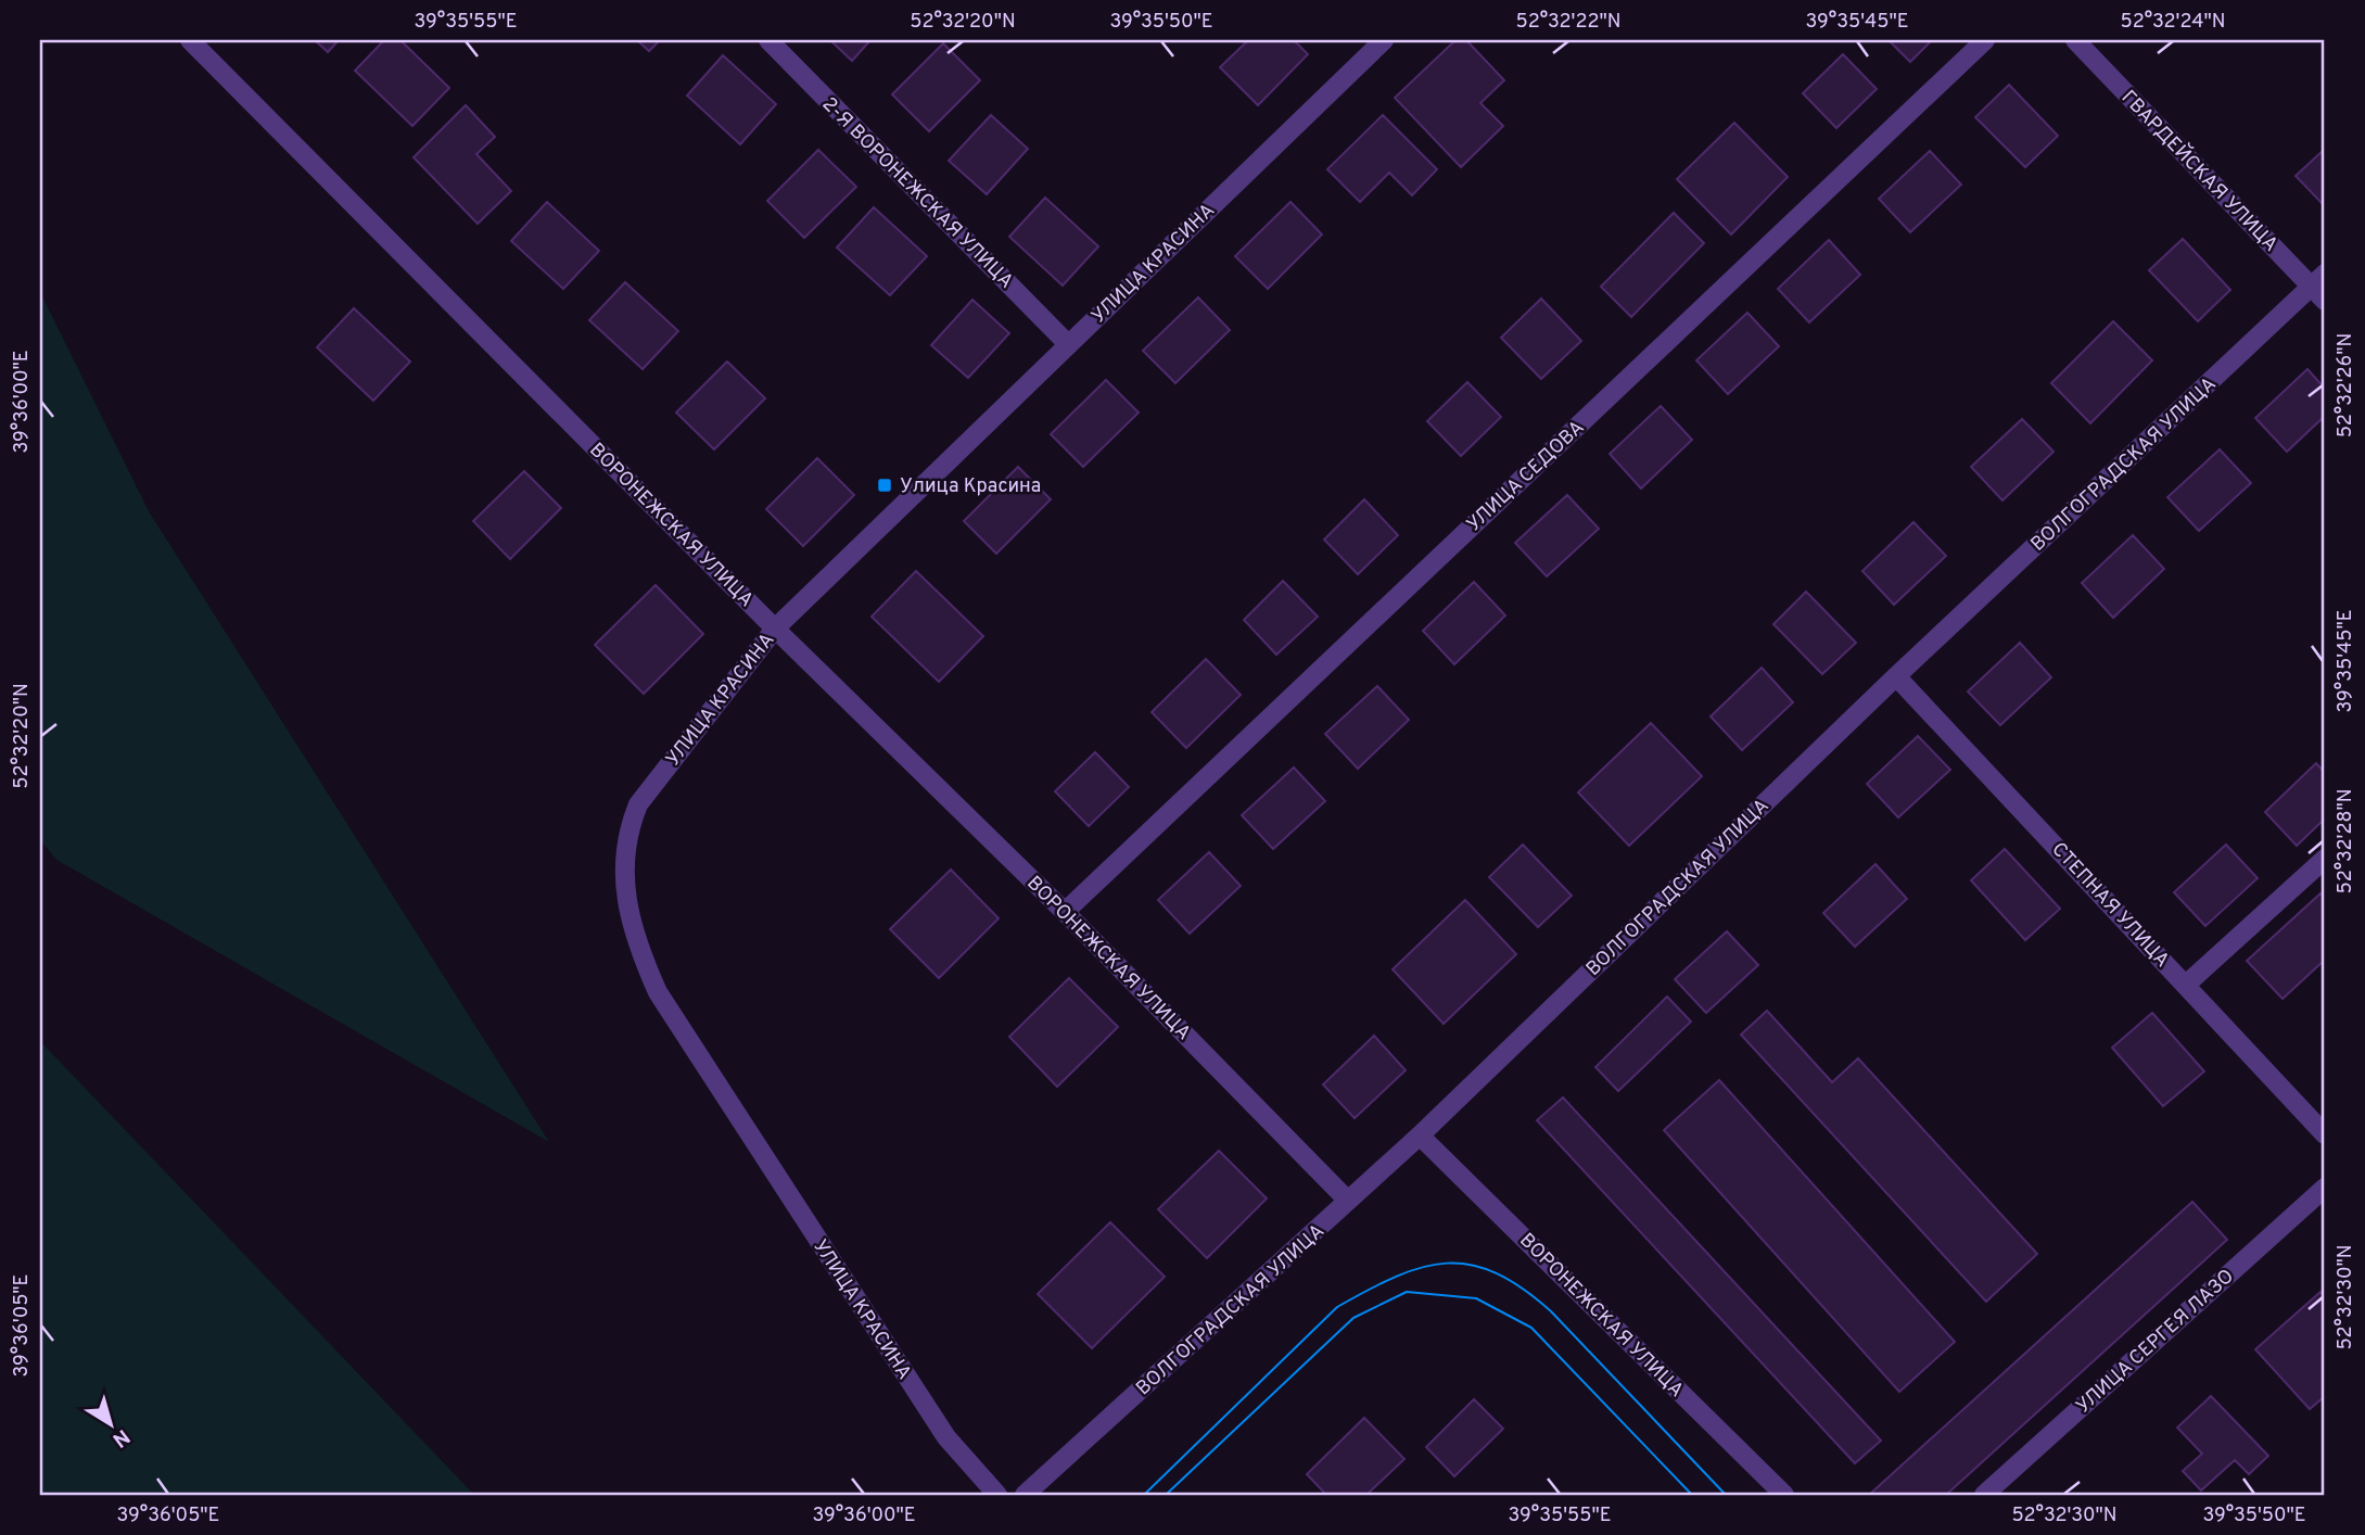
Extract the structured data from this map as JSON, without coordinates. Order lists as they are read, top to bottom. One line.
{"streets":{"street":["ГВАРДЕЙСКАЯ УЛИЦА","2-Я ВОРОНЕЖСКАЯ УЛИЦА","УЛИЦА КРАСИНА","ВОЛГОГРАДСКАЯ УЛИЦА","УЛИЦА СЕДОВА","ВОРОНЕЖСКАЯ УЛИЦА","СТЕПНАЯ УЛИЦА","УЛИЦА СЕРГЕЯ ЛАЗО"]},"crossings":[["ГВАРДЕЙСКАЯ УЛИЦА","ВОЛГОГРАДСКАЯ УЛИЦА"],["2-Я ВОРОНЕЖСКАЯ УЛИЦА","УЛИЦА КРАСИНА"],["УЛИЦА КРАСИНА","ВОРОНЕЖСКАЯ УЛИЦА"],["ВОЛГОГРАДСКАЯ УЛИЦА","ВОРОНЕЖСКАЯ УЛИЦА"],["ВОЛГОГРАДСКАЯ УЛИЦА","СТЕПНАЯ УЛИЦА"],["УЛИЦА СЕДОВА","ВОРОНЕЖСКАЯ УЛИЦА"]],"places":{"transit":["Улица Красина"]},"north":"bottom right","coordinates":["39°35'55\"E","52°32'20\"N","39°35'50\"E","52°32'22\"N","39°35'45\"E","52°32'24\"N","52°32'26\"N","39°36'00\"E","52°32'28\"N","52°32'30\"N","39°36'05\"E"]}
